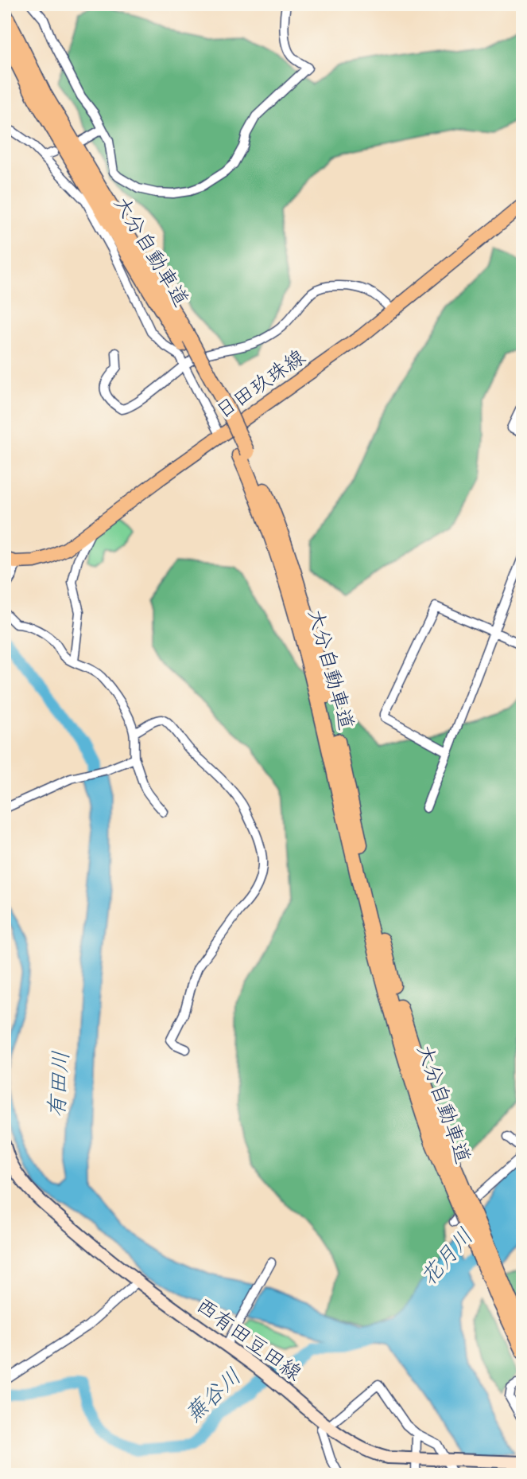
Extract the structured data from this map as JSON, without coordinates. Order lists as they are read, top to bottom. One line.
{"streets":{"highway":["大分自動車道"],"main road":["日田玖珠線","西有田豆田線"]},"water":["有田川","花月川","蕪谷川"]}
